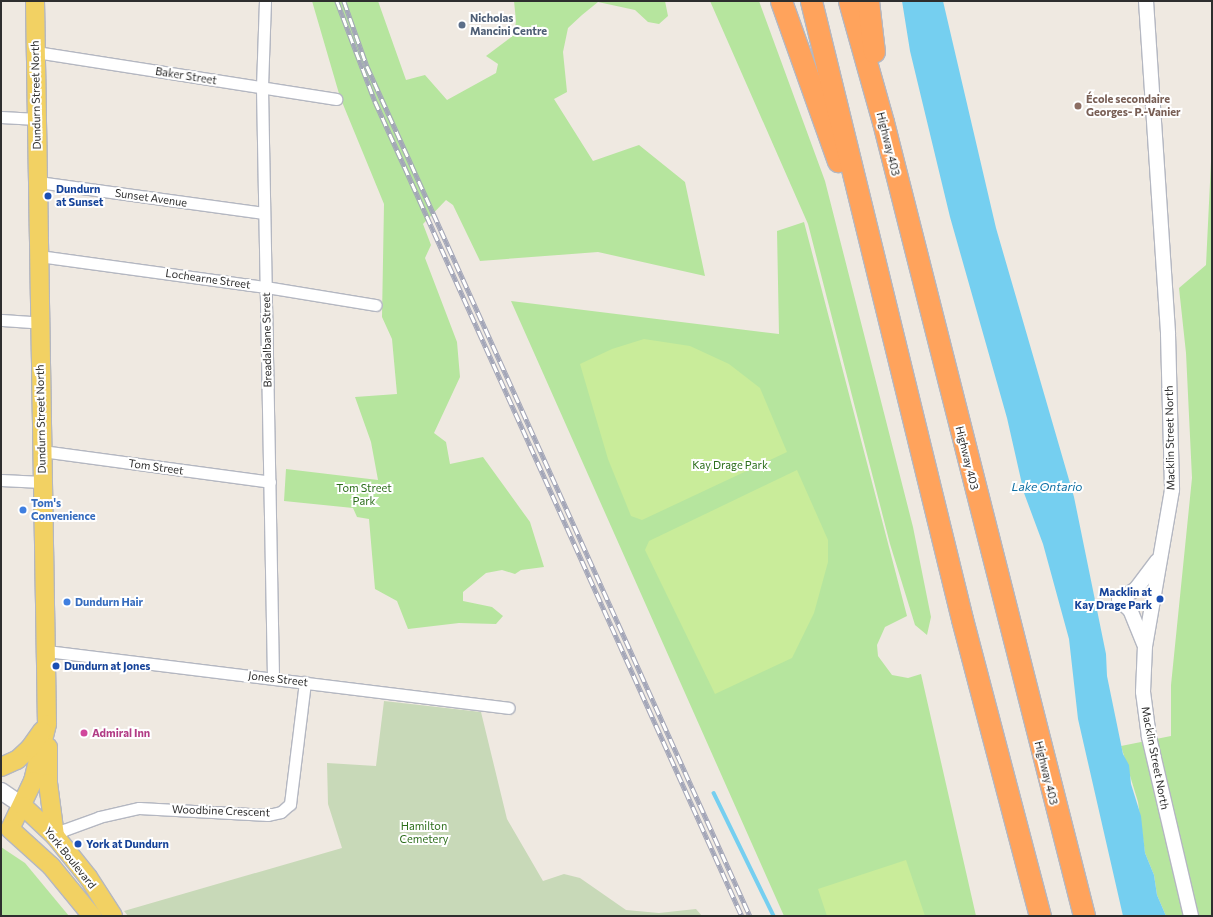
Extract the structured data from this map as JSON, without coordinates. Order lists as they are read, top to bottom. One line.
{"streets":{"highway":["Highway 403"],"main road":["Dundurn Street North","York Boulevard"],"street":["Baker Street","Sunset Avenue","Lochearne Street","Breadalbane Street","Macklin Street North","Tom Street","Jones Street","Woodbine Crescent"]},"crossings":[["Baker Street","Dundurn Street North"],["Baker Street","Breadalbane Street"],["Dundurn Street North","Sunset Avenue"],["Dundurn Street North","Lochearne Street"],["Dundurn Street North","Tom Street"],["Dundurn Street North","Jones Street"],["Dundurn Street North","York Boulevard"],["Sunset Avenue","Breadalbane Street"],["Lochearne Street","Breadalbane Street"],["Breadalbane Street","Tom Street"],["Breadalbane Street","Jones Street"],["Jones Street","Woodbine Crescent"],["Woodbine Crescent","York Boulevard"]],"water":["Lake Ontario"],"parks":["Kay Drage Park","Tom Street Park","Hamilton Cemetery"],"places":["Nicholas Mancini Centre","École secondaire Georges- P.-Vanier","Dundurn at Sunset","Tom's Convenience","Macklin at Kay Drage Park","Dundurn Hair","Dundurn at Jones","Admiral Inn","York at Dundurn"]}
